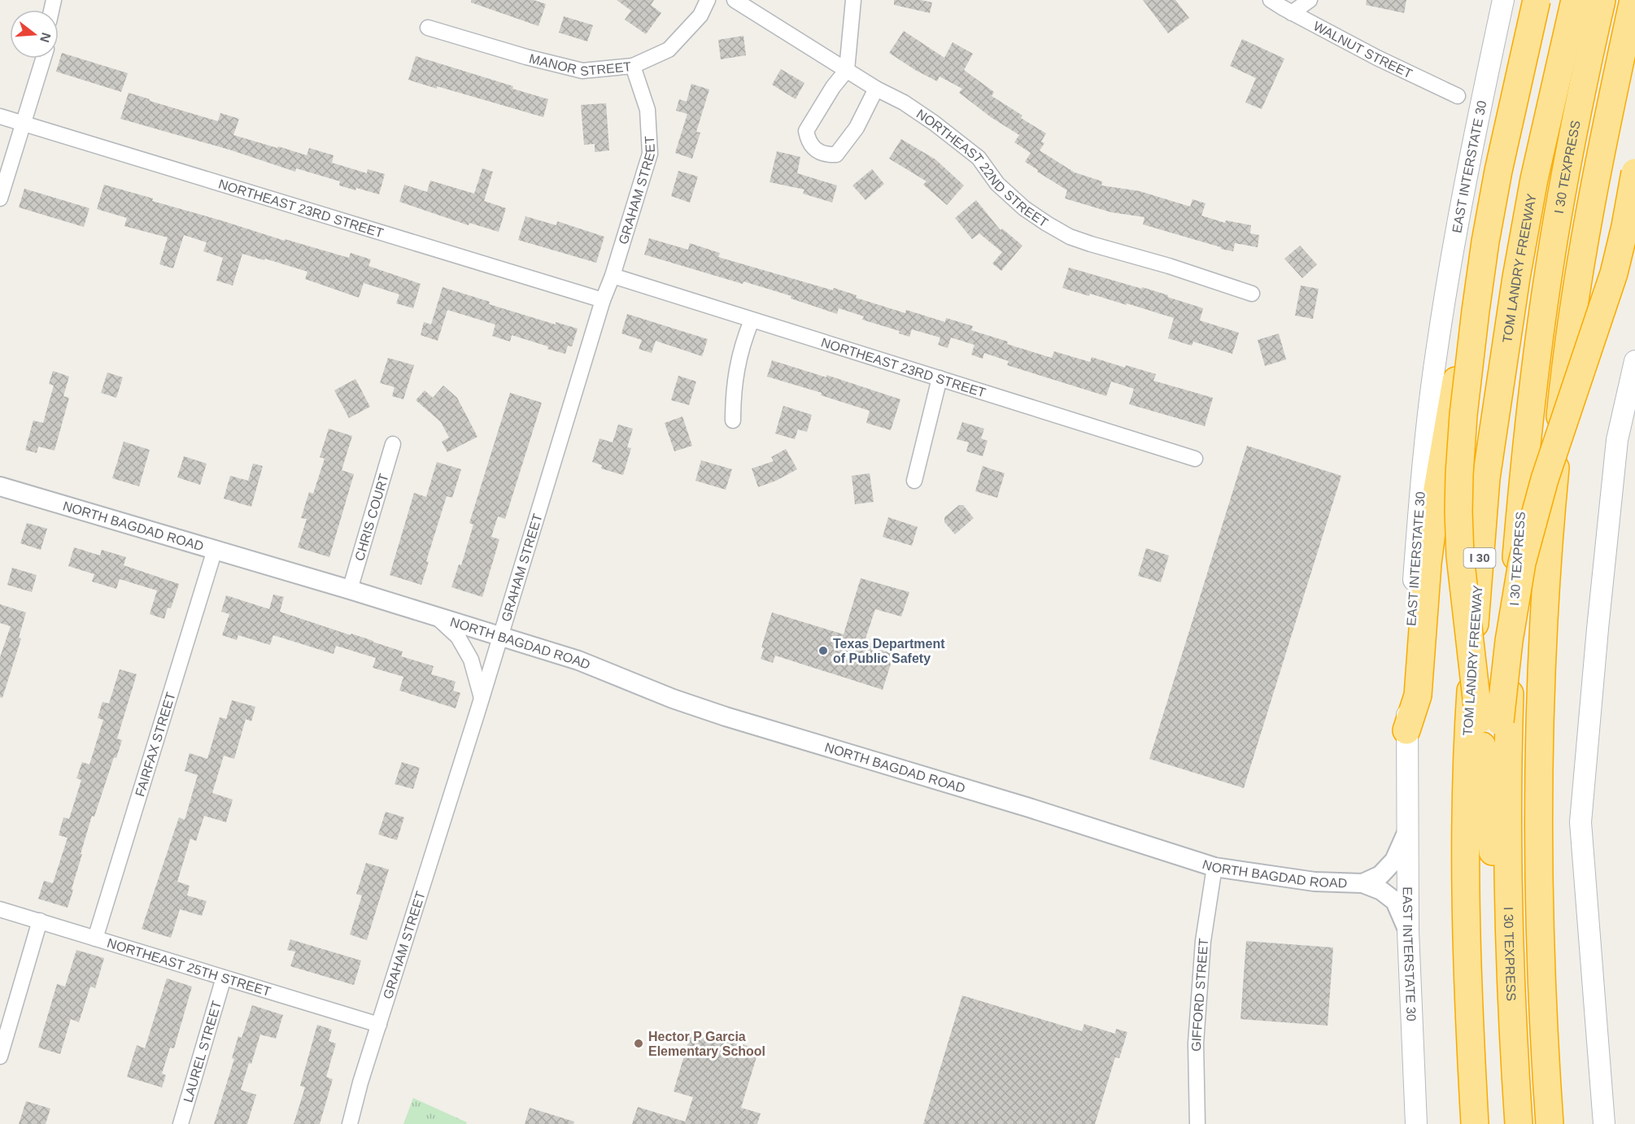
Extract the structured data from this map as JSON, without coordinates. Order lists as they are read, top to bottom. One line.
{"streets":{"highway":["I 30 TEXPRESS","TOM LANDRY FREEWAY","I 30"],"main road":["EAST INTERSTATE 30"],"street":["WALNUT STREET","MANOR STREET","NORTHEAST 22ND STREET","GRAHAM STREET","NORTHEAST 23RD STREET","CHRIS COURT","NORTH BAGDAD ROAD","FAIRFAX STREET","NORTHEAST 25TH STREET","GIFFORD STREET","LAUREL STREET"]},"crossings":[["MANOR STREET","GRAHAM STREET"],["EAST INTERSTATE 30","NORTH BAGDAD ROAD"],["GRAHAM STREET","NORTHEAST 23RD STREET"],["GRAHAM STREET","NORTH BAGDAD ROAD"],["GRAHAM STREET","NORTHEAST 25TH STREET"],["CHRIS COURT","NORTH BAGDAD ROAD"],["NORTH BAGDAD ROAD","FAIRFAX STREET"],["NORTH BAGDAD ROAD","GIFFORD STREET"],["FAIRFAX STREET","NORTHEAST 25TH STREET"],["NORTHEAST 25TH STREET","LAUREL STREET"]],"places":["Texas Department of Public Safety","Hector P Garcia Elementary School"],"north":"right"}
